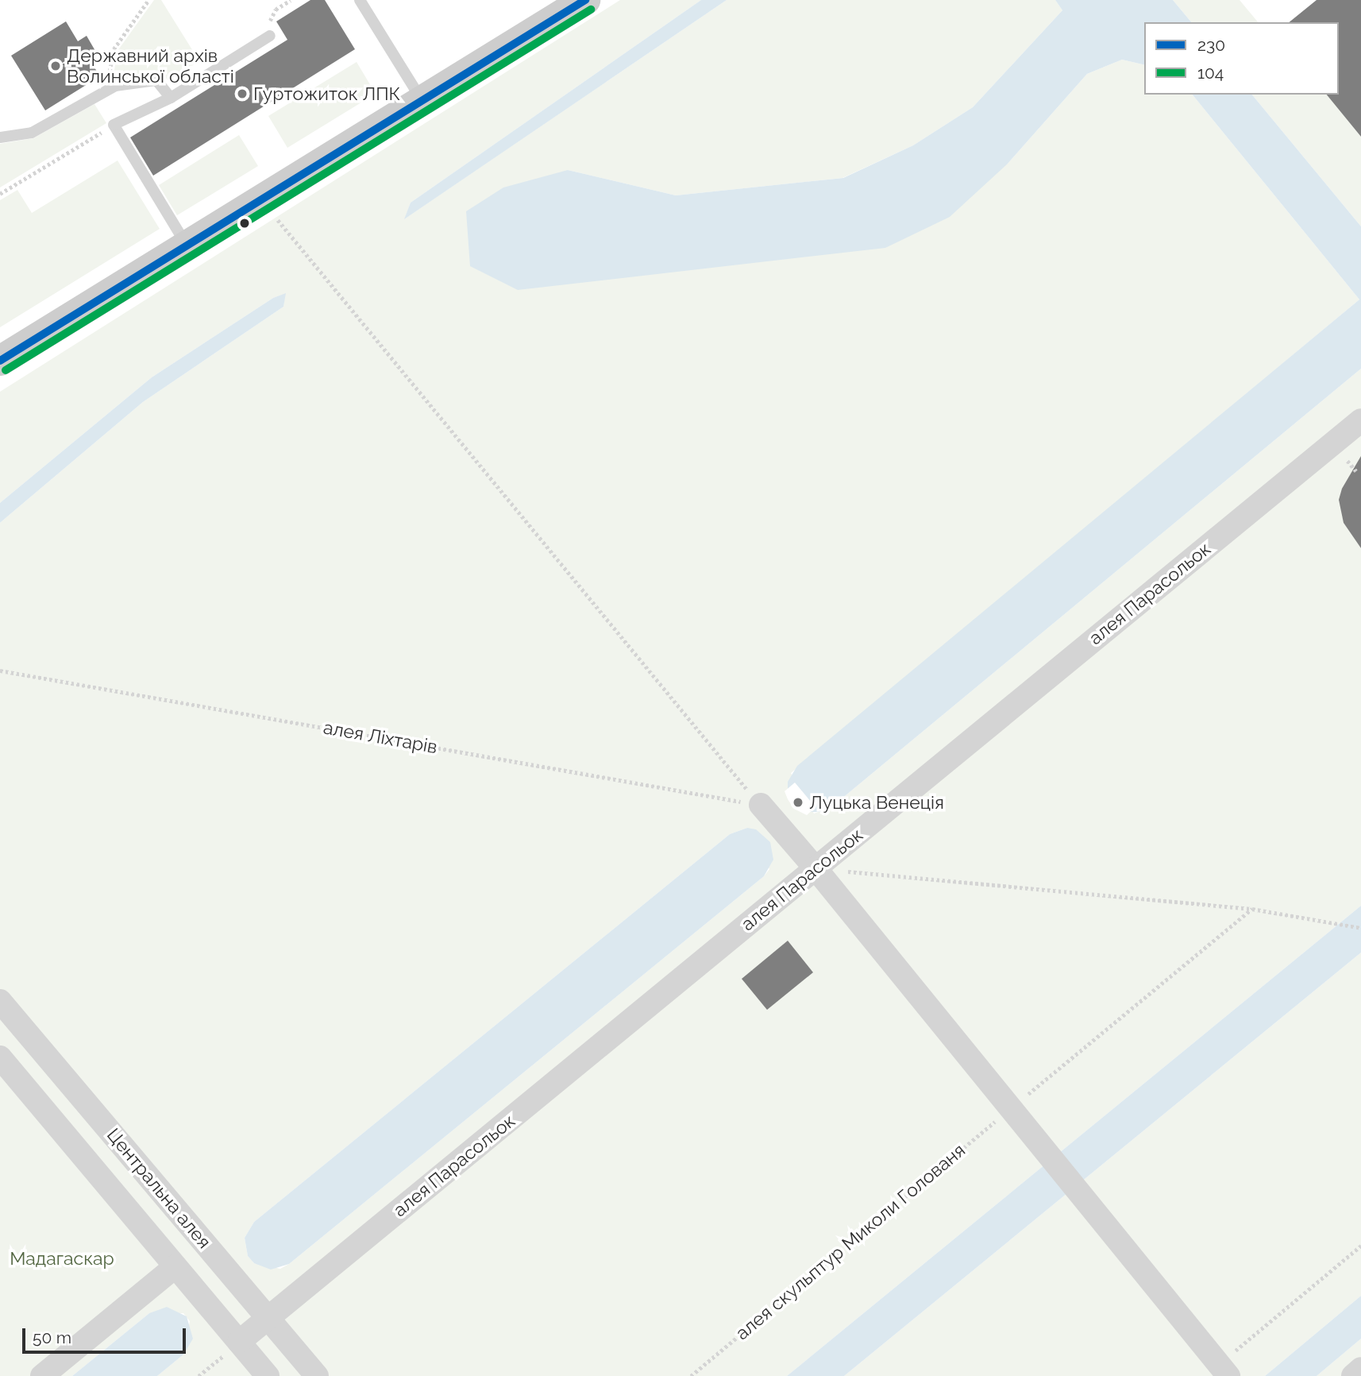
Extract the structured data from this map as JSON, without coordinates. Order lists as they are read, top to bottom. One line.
{"streets":{"street":["алея Парасольок","Центральна алея"],"path":["алея Ліхтарів","алея скульптур Миколи Голованя"]},"crossings":[["алея Парасольок","Центральна алея"]],"parks":["Мадагаскар"],"places":["Державний архів Волинської області","Гуртожиток ЛПК","Луцька Венеція"],"lines":["transit line 230","transit line 104"],"legend":["230","104"],"scale_bar":"50 m"}
